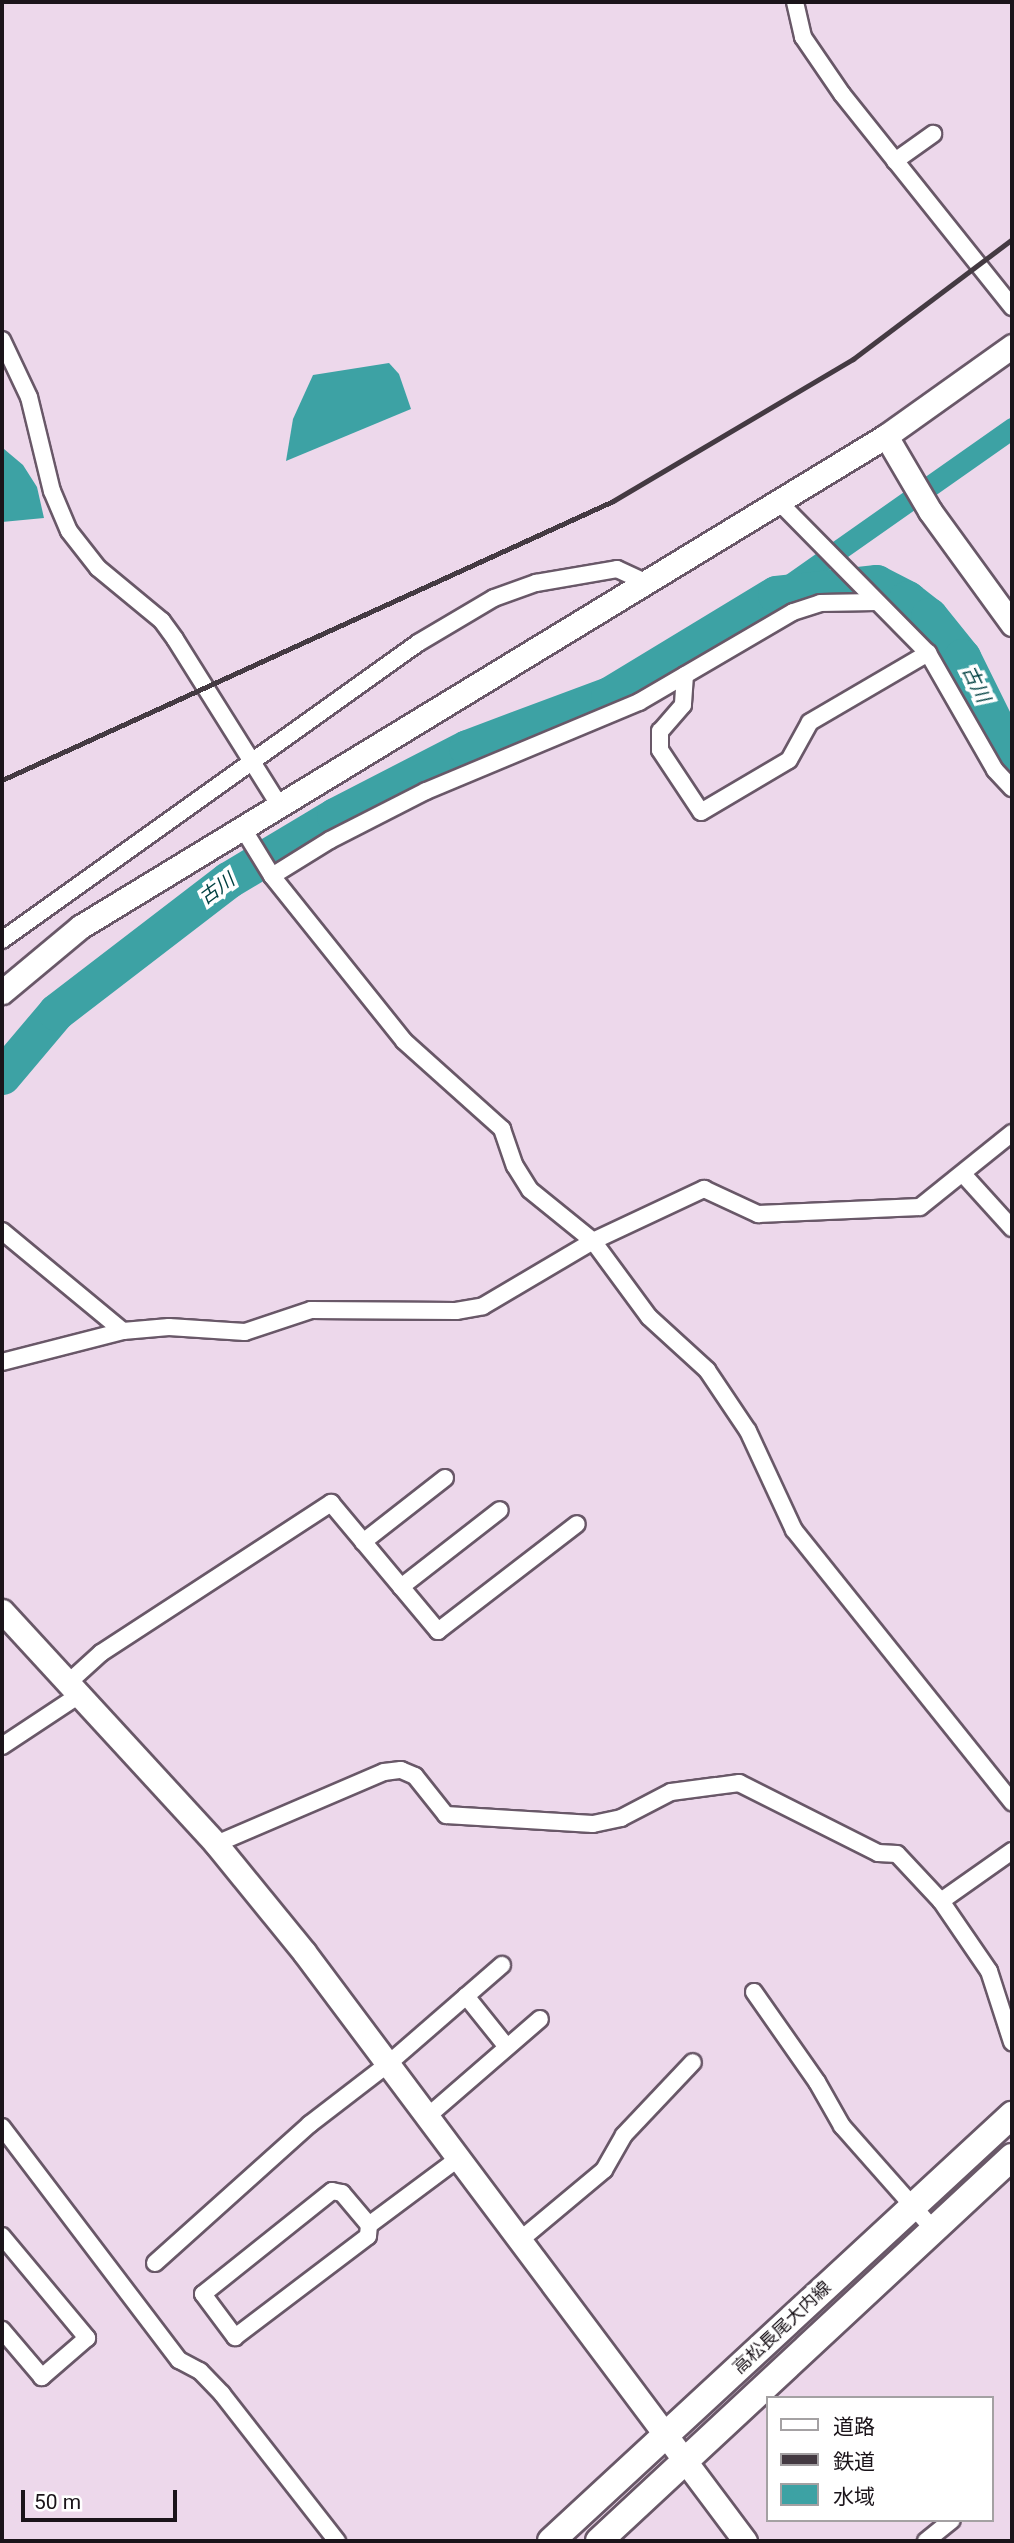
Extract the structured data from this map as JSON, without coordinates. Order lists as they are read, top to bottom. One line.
{"streets":{"main road":["高松長尾大内線"]},"water":["古川"],"legend":["道路","鉄道","水域"],"scale_bar":"50 m"}
